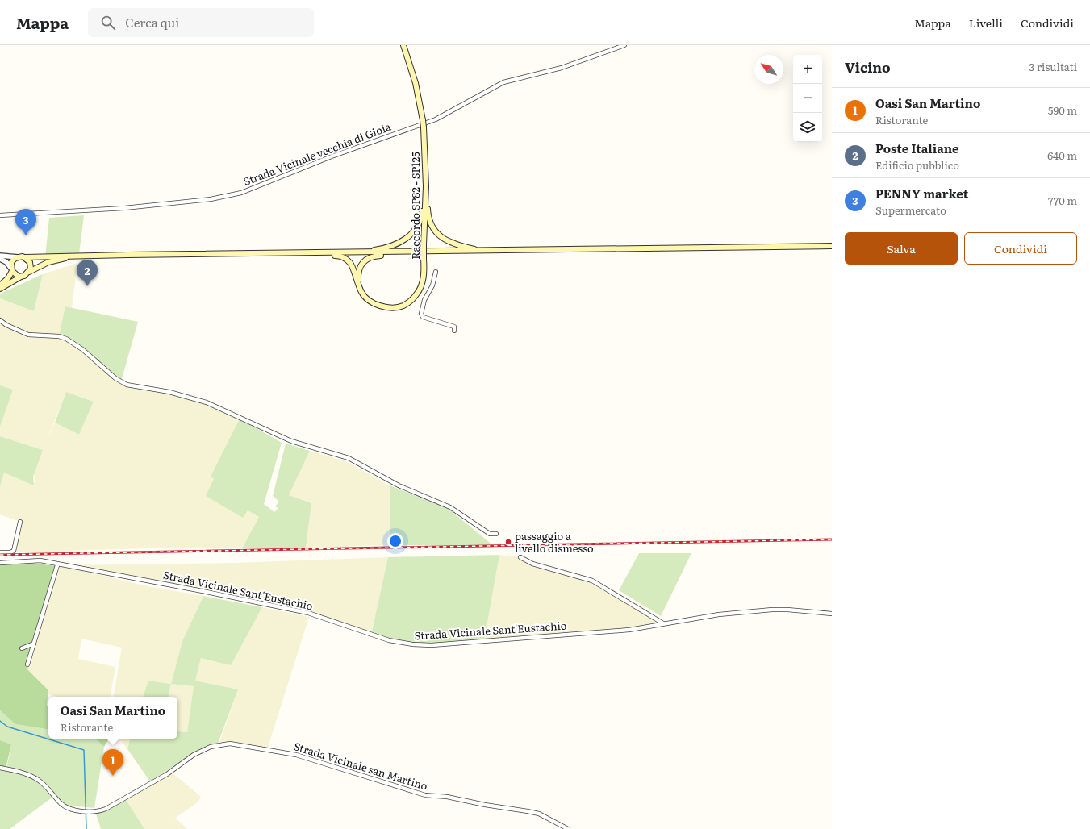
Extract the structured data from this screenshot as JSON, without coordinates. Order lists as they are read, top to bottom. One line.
{"streets":{"main road":["Raccordo SP82 - SP125"],"street":["Strada Vicinale vecchia di Gioia","Strada Vicinale Sant'Eustachio","Strada Vicinale san Martino"]},"places":["passaggio a livello dismesso"],"north":"top left","page":{"header":"Mappa","search":"Cerca qui","nav":["Mappa","Livelli","Condividi"],"heading":["Vicino","3 risultati"],"map_buttons":["+","−"],"list":[{"mark":"1","name":"Oasi San Martino","note":"Ristorante","value":"590 m"},{"mark":"2","name":"Poste Italiane","note":"Edificio pubblico","value":"640 m"},{"mark":"3","name":"PENNY market","note":"Supermercato","value":"770 m"}],"pins":["3","2","1"],"buttons":["Salva","Condividi"],"popup":["Oasi San Martino","Ristorante"]}}
